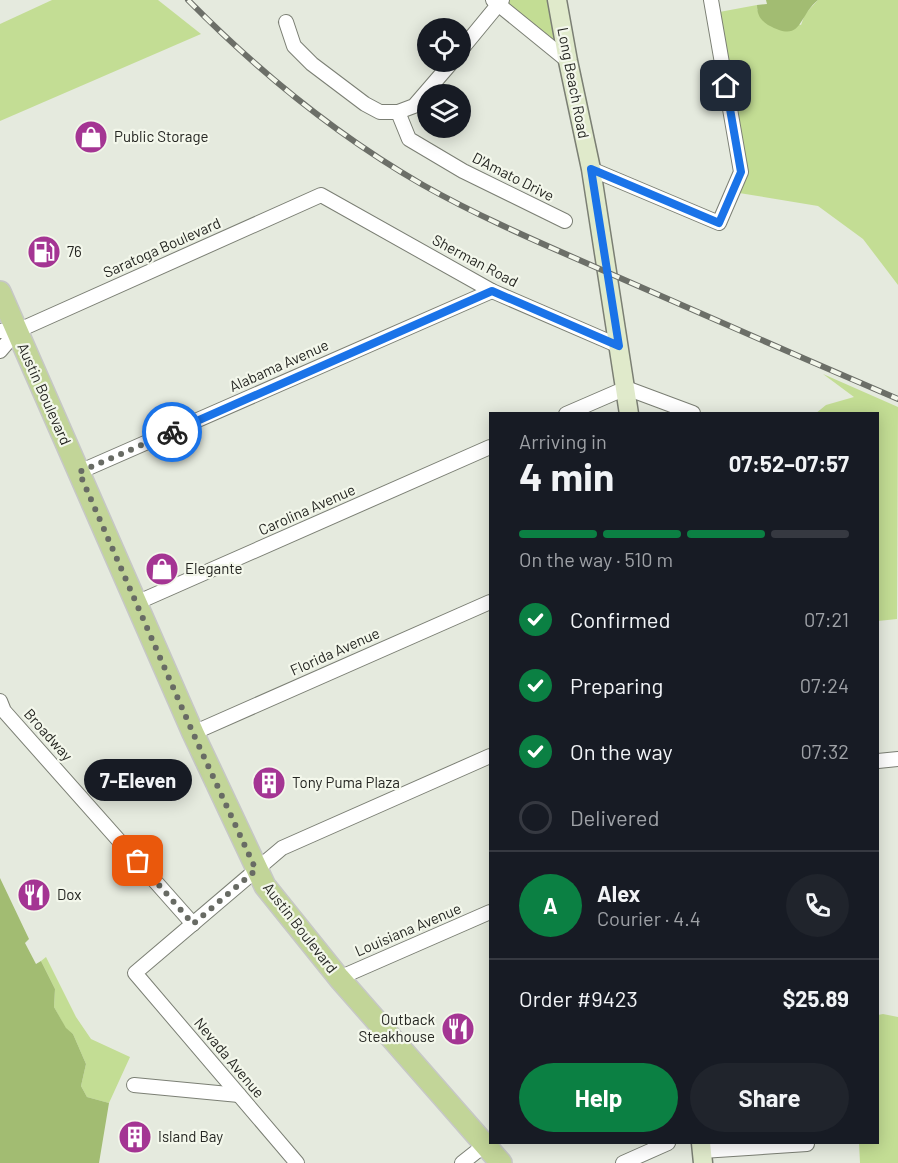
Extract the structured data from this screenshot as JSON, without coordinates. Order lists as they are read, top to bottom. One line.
{"streets":{"main road":["Long Beach Road","Austin Boulevard"],"street":["D'Amato Drive","Saratoga Boulevard","Sherman Road","Alabama Avenue","Carolina Avenue","Florida Avenue","Broadway","Louisiana Avenue","Nevada Avenue"]},"crossings":[["Long Beach Road","Sherman Road"],["Saratoga Boulevard","Sherman Road"],["Saratoga Boulevard","Austin Boulevard"],["Sherman Road","Alabama Avenue"],["Alabama Avenue","Austin Boulevard"],["Austin Boulevard","Carolina Avenue"],["Austin Boulevard","Florida Avenue"],["Austin Boulevard","Louisiana Avenue"],["Broadway","Nevada Avenue"]],"places":{"shop":["Public Storage","Elegante"],"fuel station":["76"],"building":["Tony Puma Plaza","Island Bay"],"other":["7-Eleven"],"restaurant":["Dox","Outback Steakhouse"]},"page":{"heading":["4 min","Arriving in","07:52–07:57"],"panel":["Alex","Courier · 4.4","Order #9423","$25.89"],"bar":"On the way · 510 m","list":[["Confirmed","07:21"],["Preparing","07:24"],["On the way","07:32"],"Delivered"],"bubble":"7-Eleven","round":"A","buttons":["Help","Share"]}}
